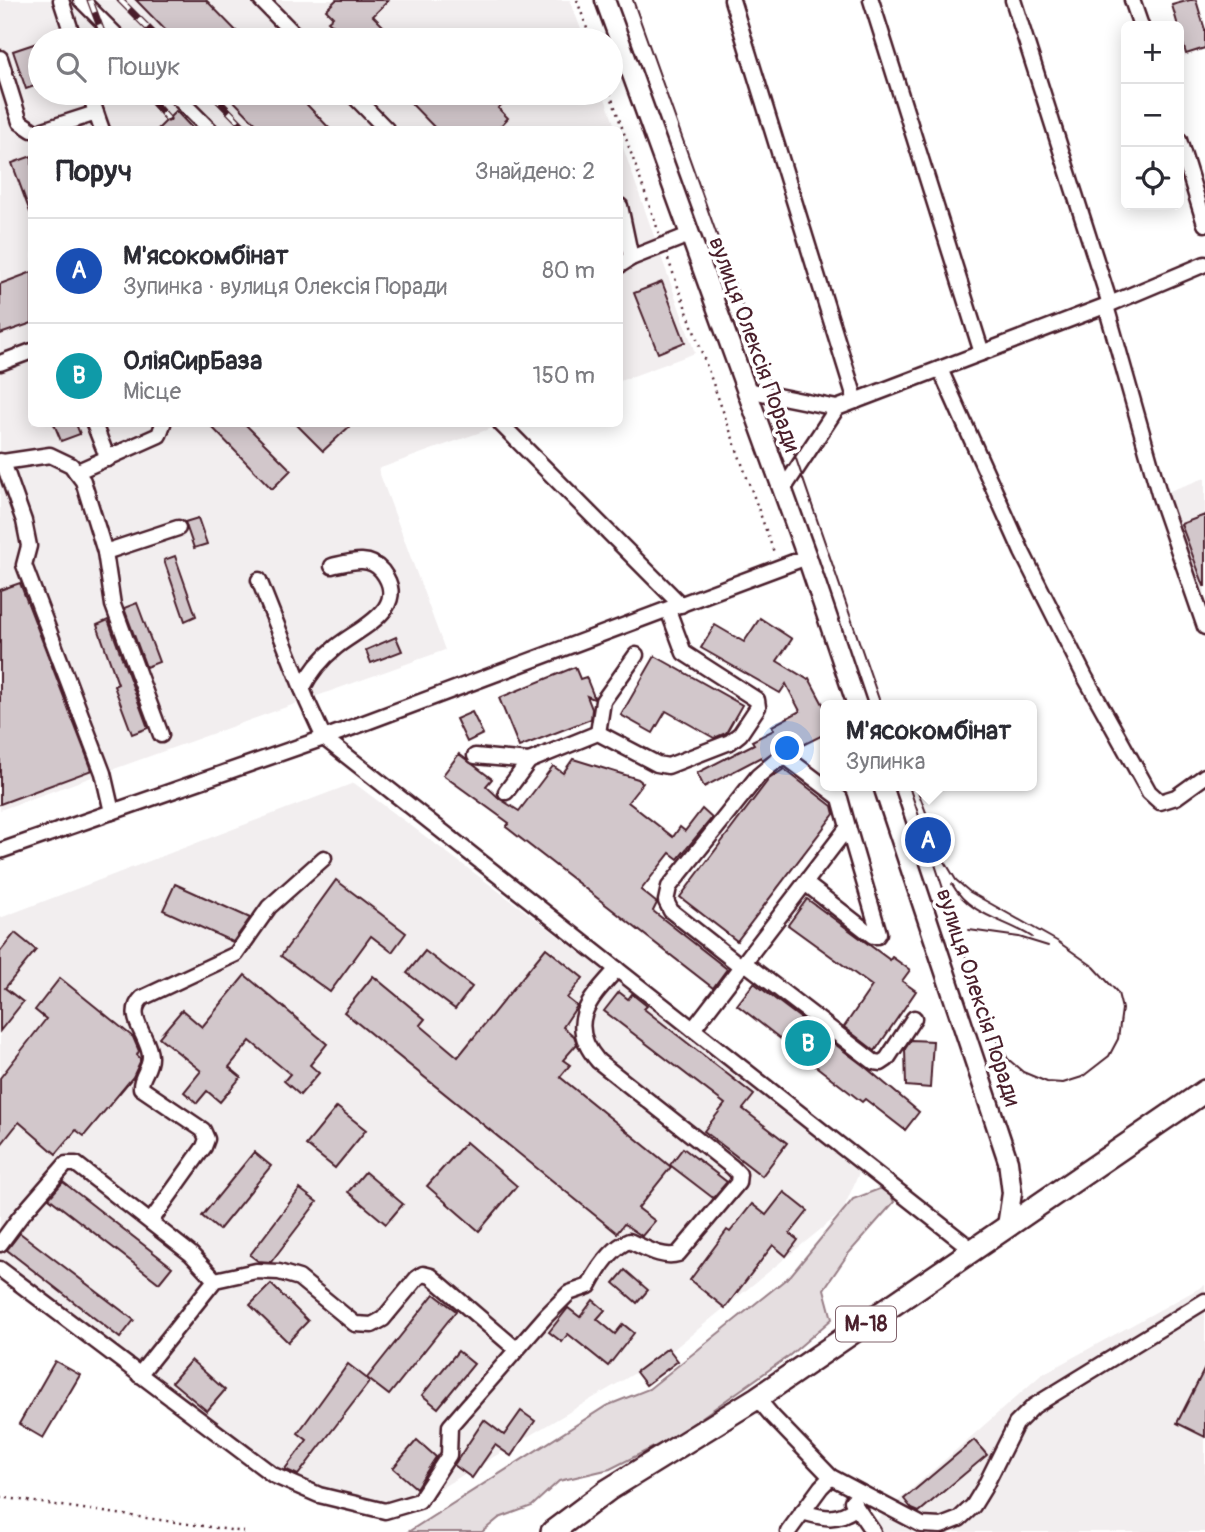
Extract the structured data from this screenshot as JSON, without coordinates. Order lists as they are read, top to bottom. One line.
{"streets":{"highway":["М-18"],"main road":["вулиця Олексія Поради"]},"crossings":[["вулиця Олексія Поради","М-18"]],"page":{"map_buttons":["+","−"],"search":"Пошук","heading":["Поруч","Знайдено: 2"],"list":[{"mark":"A","name":"М'ясокомбінат","note":"Зупинка · вулиця Олексія Поради","value":"80 m"},{"mark":"B","name":"ОліяСирБаза","note":"Місце","value":"150 m"}],"popup":["М'ясокомбінат","Зупинка"],"pins":["A","B"]}}
